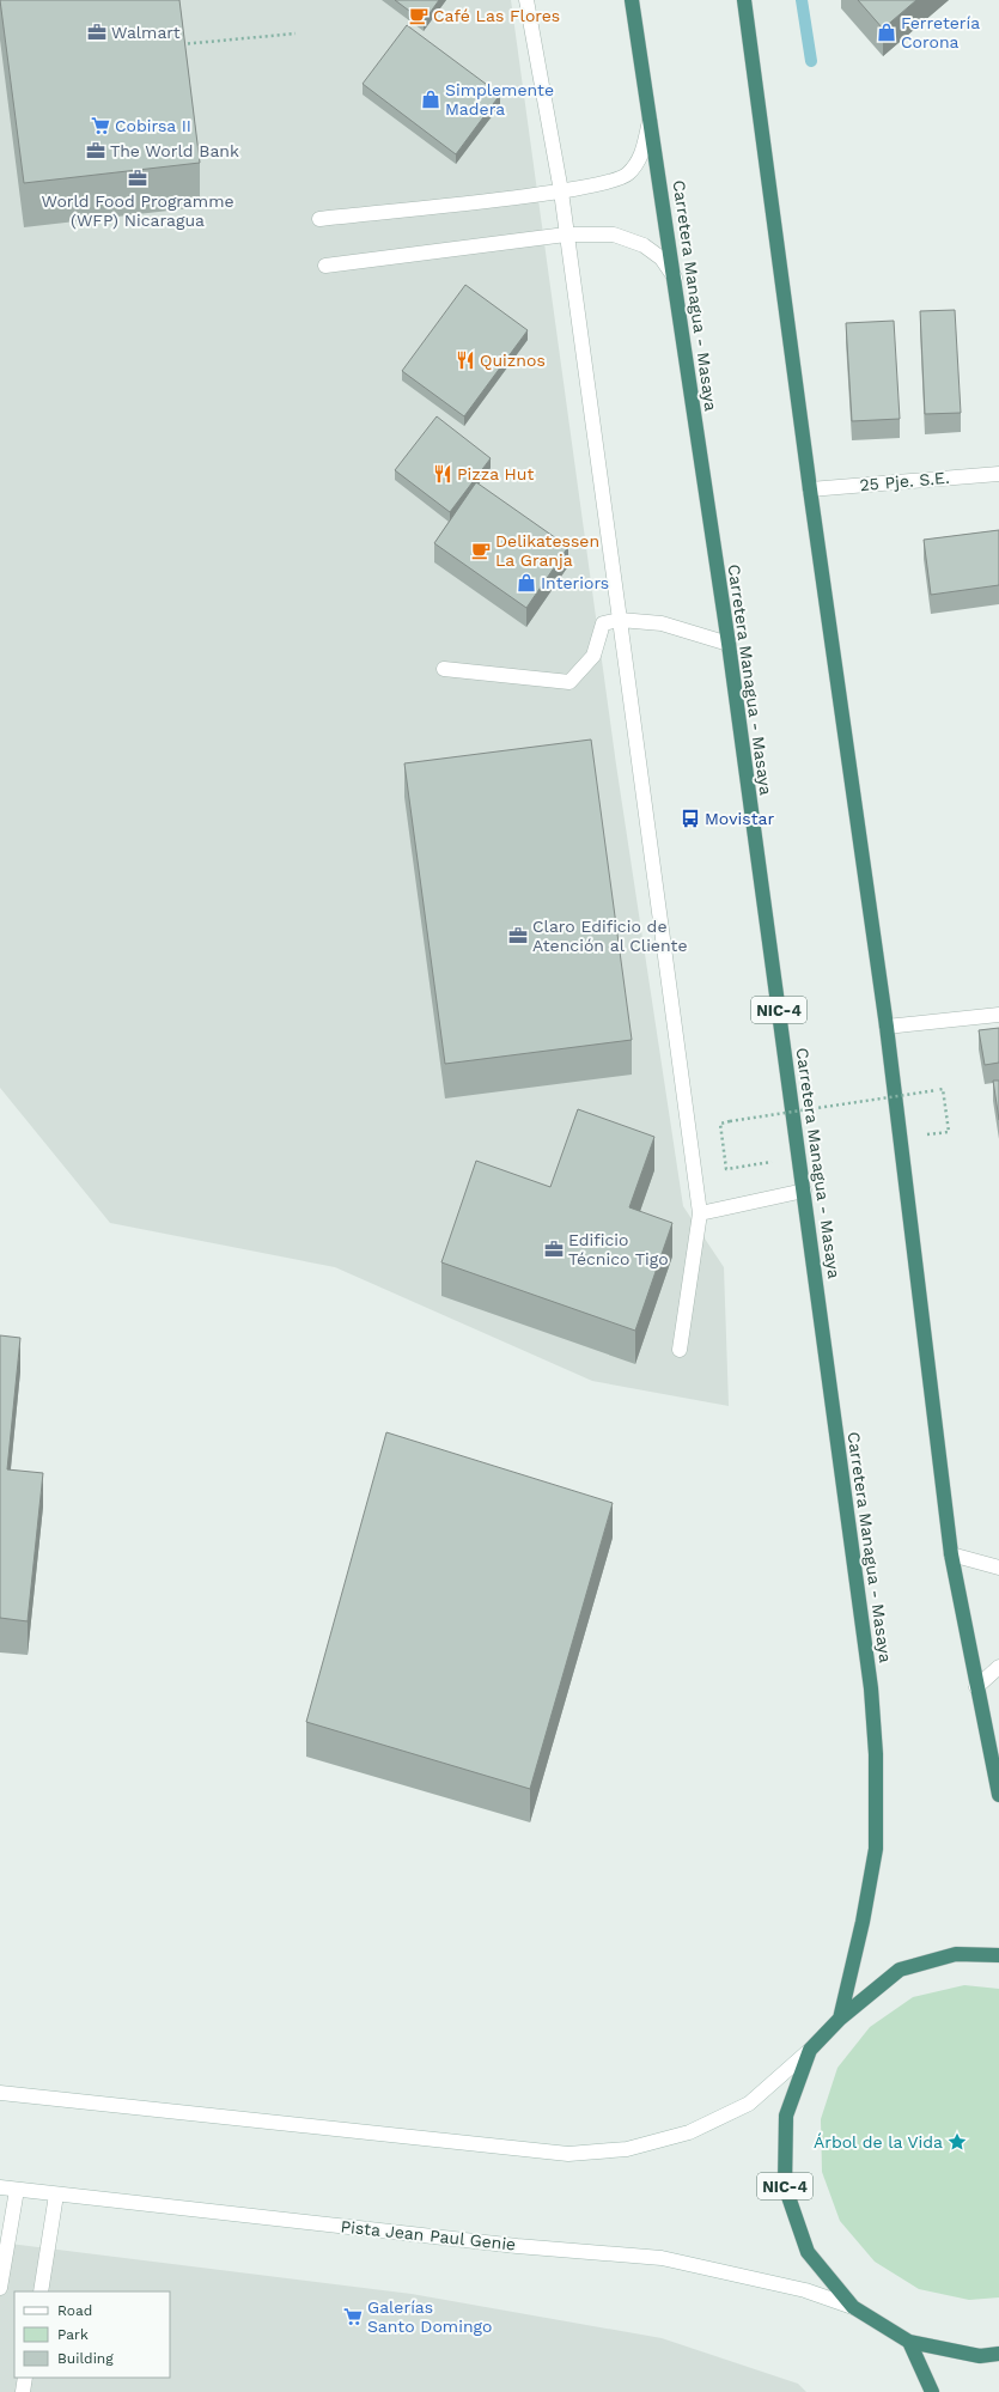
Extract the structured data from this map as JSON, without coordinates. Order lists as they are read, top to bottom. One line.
{"streets":{"highway":["Carretera Managua - Masaya","NIC-4"],"main road":["25 Pje. S.E.","Pista Jean Paul Genie"]},"crossings":[["Carretera Managua - Masaya","NIC-4"],["NIC-4","Pista Jean Paul Genie"]],"places":{"cafe":["Café Las Flores","Delikatessen La Granja"],"office":["Walmart","The World Bank","World Food Programme (WFP) Nicaragua","Claro Edificio de Atención al Cliente","Edificio Técnico Tigo"],"shop":["Ferretería Corona","Simplemente Madera","Interiors"],"supermarket":["Cobirsa II","Galerías Santo Domingo"],"restaurant":["Quiznos","Pizza Hut"],"bus stop":["Movistar"],"place":["Árbol de la Vida"]},"legend":["Road","Park","Building"]}
